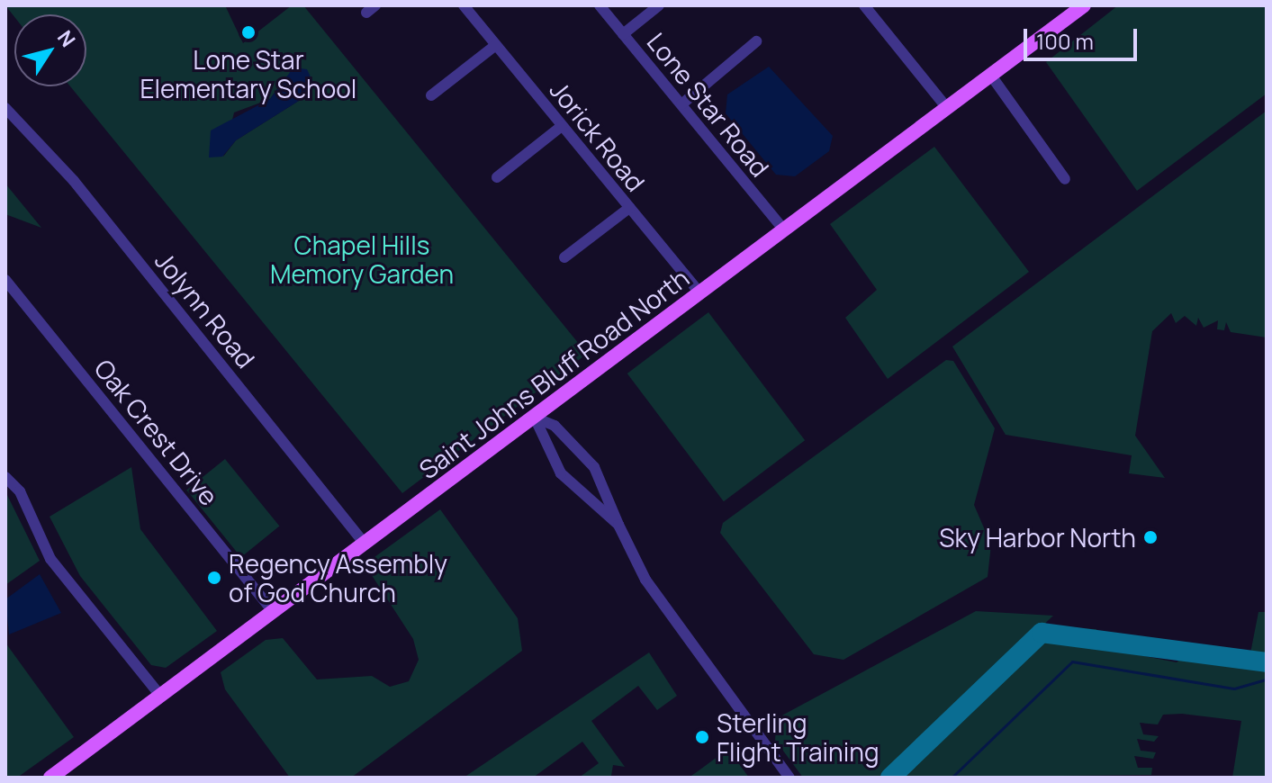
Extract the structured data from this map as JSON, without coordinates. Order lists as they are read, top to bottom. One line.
{"streets":{"main road":["Saint Johns Bluff Road North"],"street":["Lone Star Road","Jorick Road","Jolynn Road","Oak Crest Drive"]},"crossings":[["Lone Star Road","Saint Johns Bluff Road North"],["Jorick Road","Saint Johns Bluff Road North"],["Jolynn Road","Saint Johns Bluff Road North"],["Saint Johns Bluff Road North","Oak Crest Drive"]],"parks":["Chapel Hills Memory Garden"],"places":["Lone Star Elementary School","Sky Harbor North","Regency Assembly of God Church","Sterling Flight Training"],"scale_bar":"100 m","north":"top right"}
